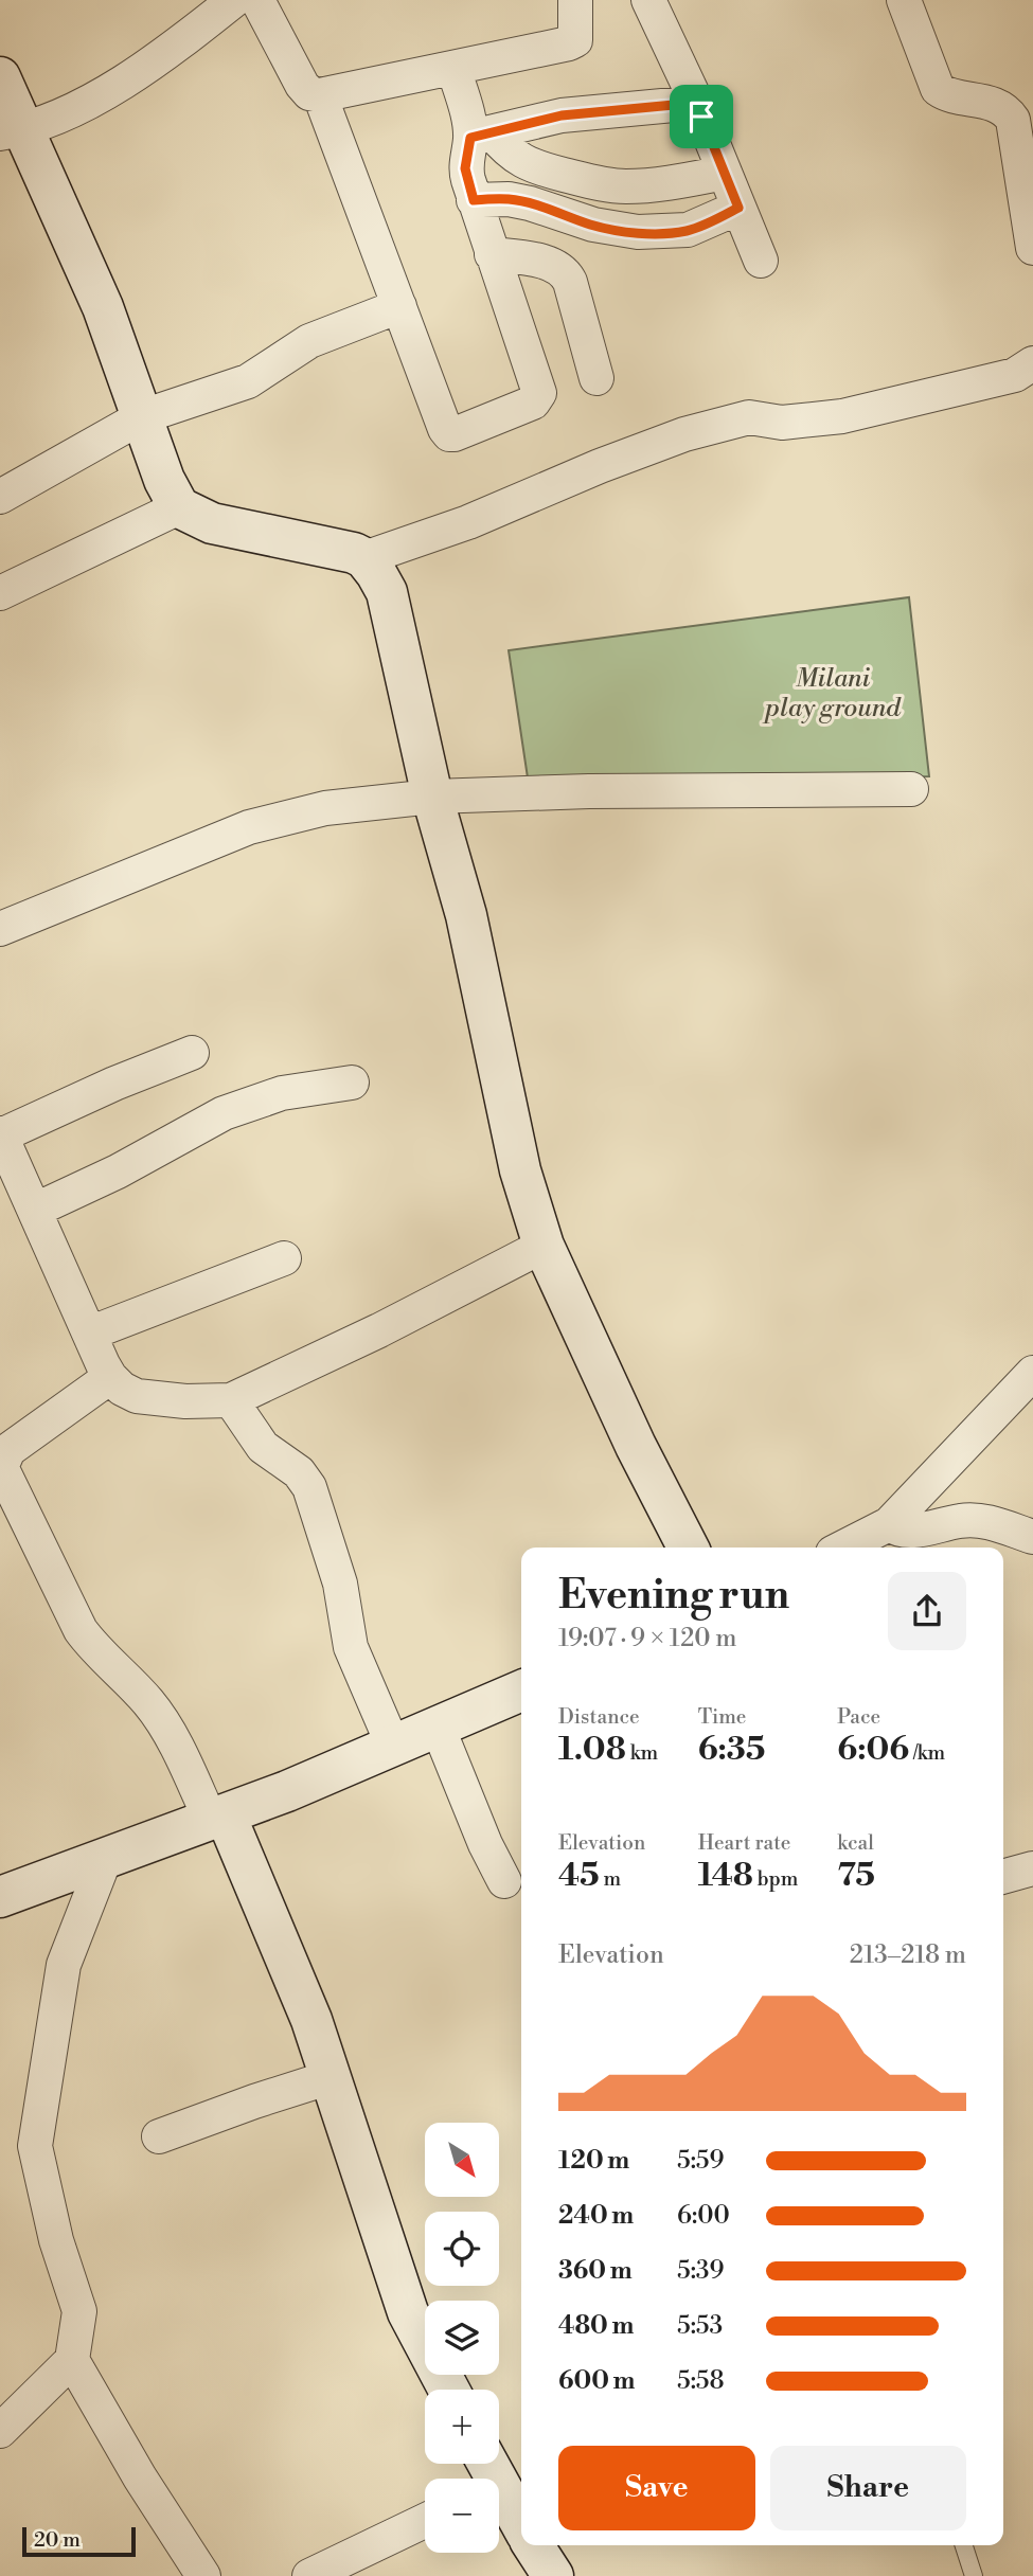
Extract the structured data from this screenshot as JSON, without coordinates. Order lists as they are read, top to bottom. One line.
{"parks":["Milani play ground"],"scale_bar":"20 m","north":"bottom right","page":{"heading":["Evening run","19:07 · 9 × 120 m"],"stats":[["Distance","1.08 km"],["Time","6:35"],["Pace","6:06 /km"],["Elevation","45 m"],["Heart rate","148 bpm"],["kcal","75"]],"chart":["Elevation","213–218 m"],"map_buttons":["+","−"],"list":[{"name":"120 m","note":"5:59"},{"name":"240 m","note":"6:00"},{"name":"360 m","note":"5:39"},{"name":"480 m","note":"5:53"},{"name":"600 m","note":"5:58"}],"buttons":["Save","Share"],"scale":"20 m"}}
